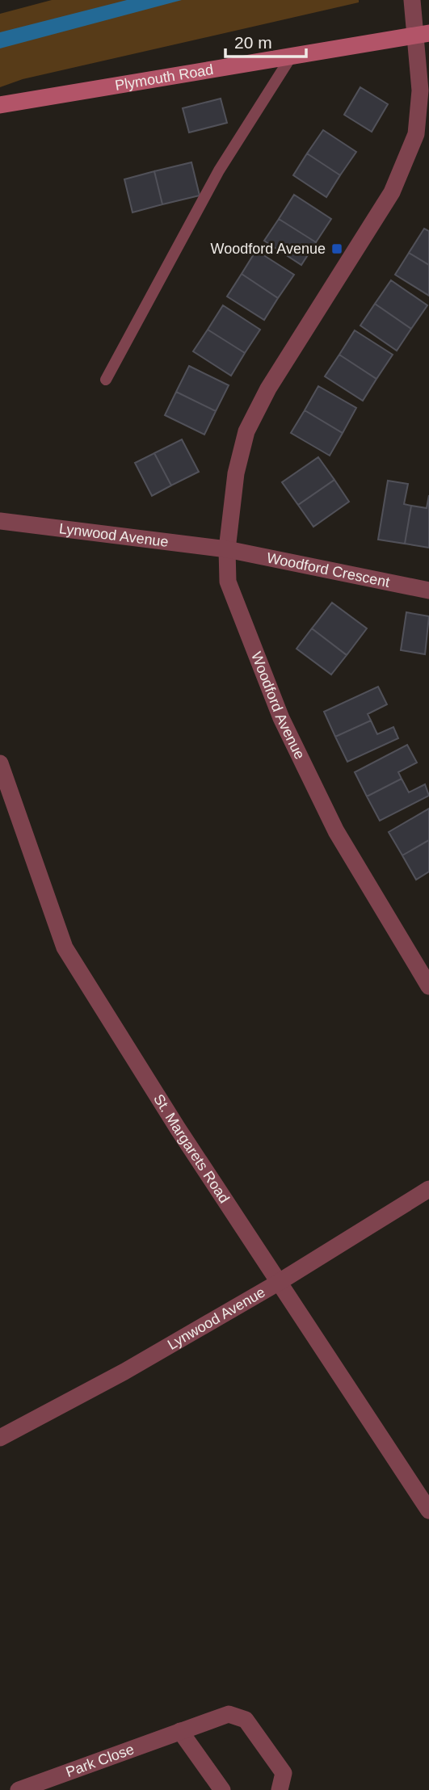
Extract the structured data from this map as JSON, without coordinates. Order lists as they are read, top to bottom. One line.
{"streets":{"main road":["Plymouth Road"],"street":["Lynwood Avenue","Woodford Crescent","Woodford Avenue","St. Margarets Road","Park Close"]},"crossings":[["Plymouth Road","Woodford Avenue"],["Lynwood Avenue","Woodford Crescent"],["Lynwood Avenue","Woodford Avenue"],["Lynwood Avenue","St. Margarets Road"],["Woodford Crescent","Woodford Avenue"]],"places":{"transit":["Woodford Avenue"]},"scale_bar":"20 m"}
